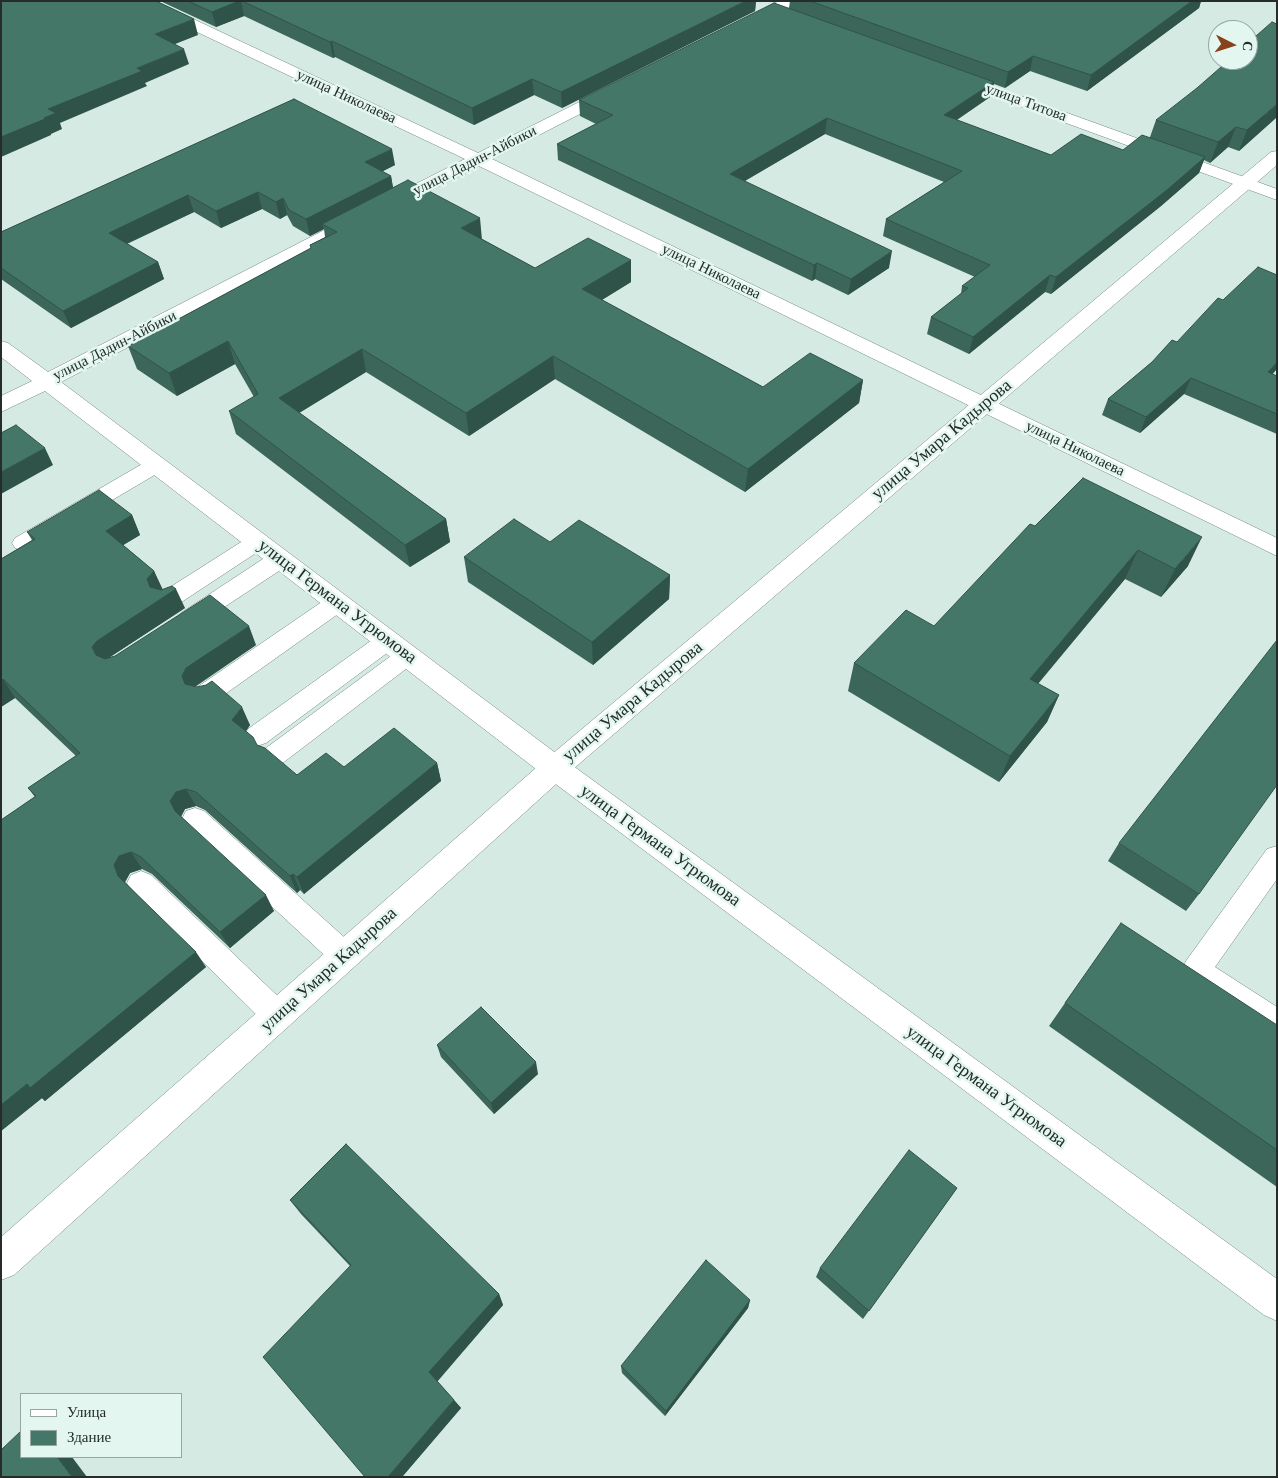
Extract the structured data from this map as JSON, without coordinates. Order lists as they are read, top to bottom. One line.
{"streets":{"street":["улица Николаева","улица Титова","улица Дадин-Айбики","улица Умара Кадырова","улица Германа Угрюмова"]},"crossings":[["улица Николаева","улица Дадин-Айбики"],["улица Николаева","улица Умара Кадырова"],["улица Титова","улица Умара Кадырова"],["улица Дадин-Айбики","улица Германа Угрюмова"],["улица Умара Кадырова","улица Германа Угрюмова"]],"legend":["Улица","Здание"],"north":"right"}
